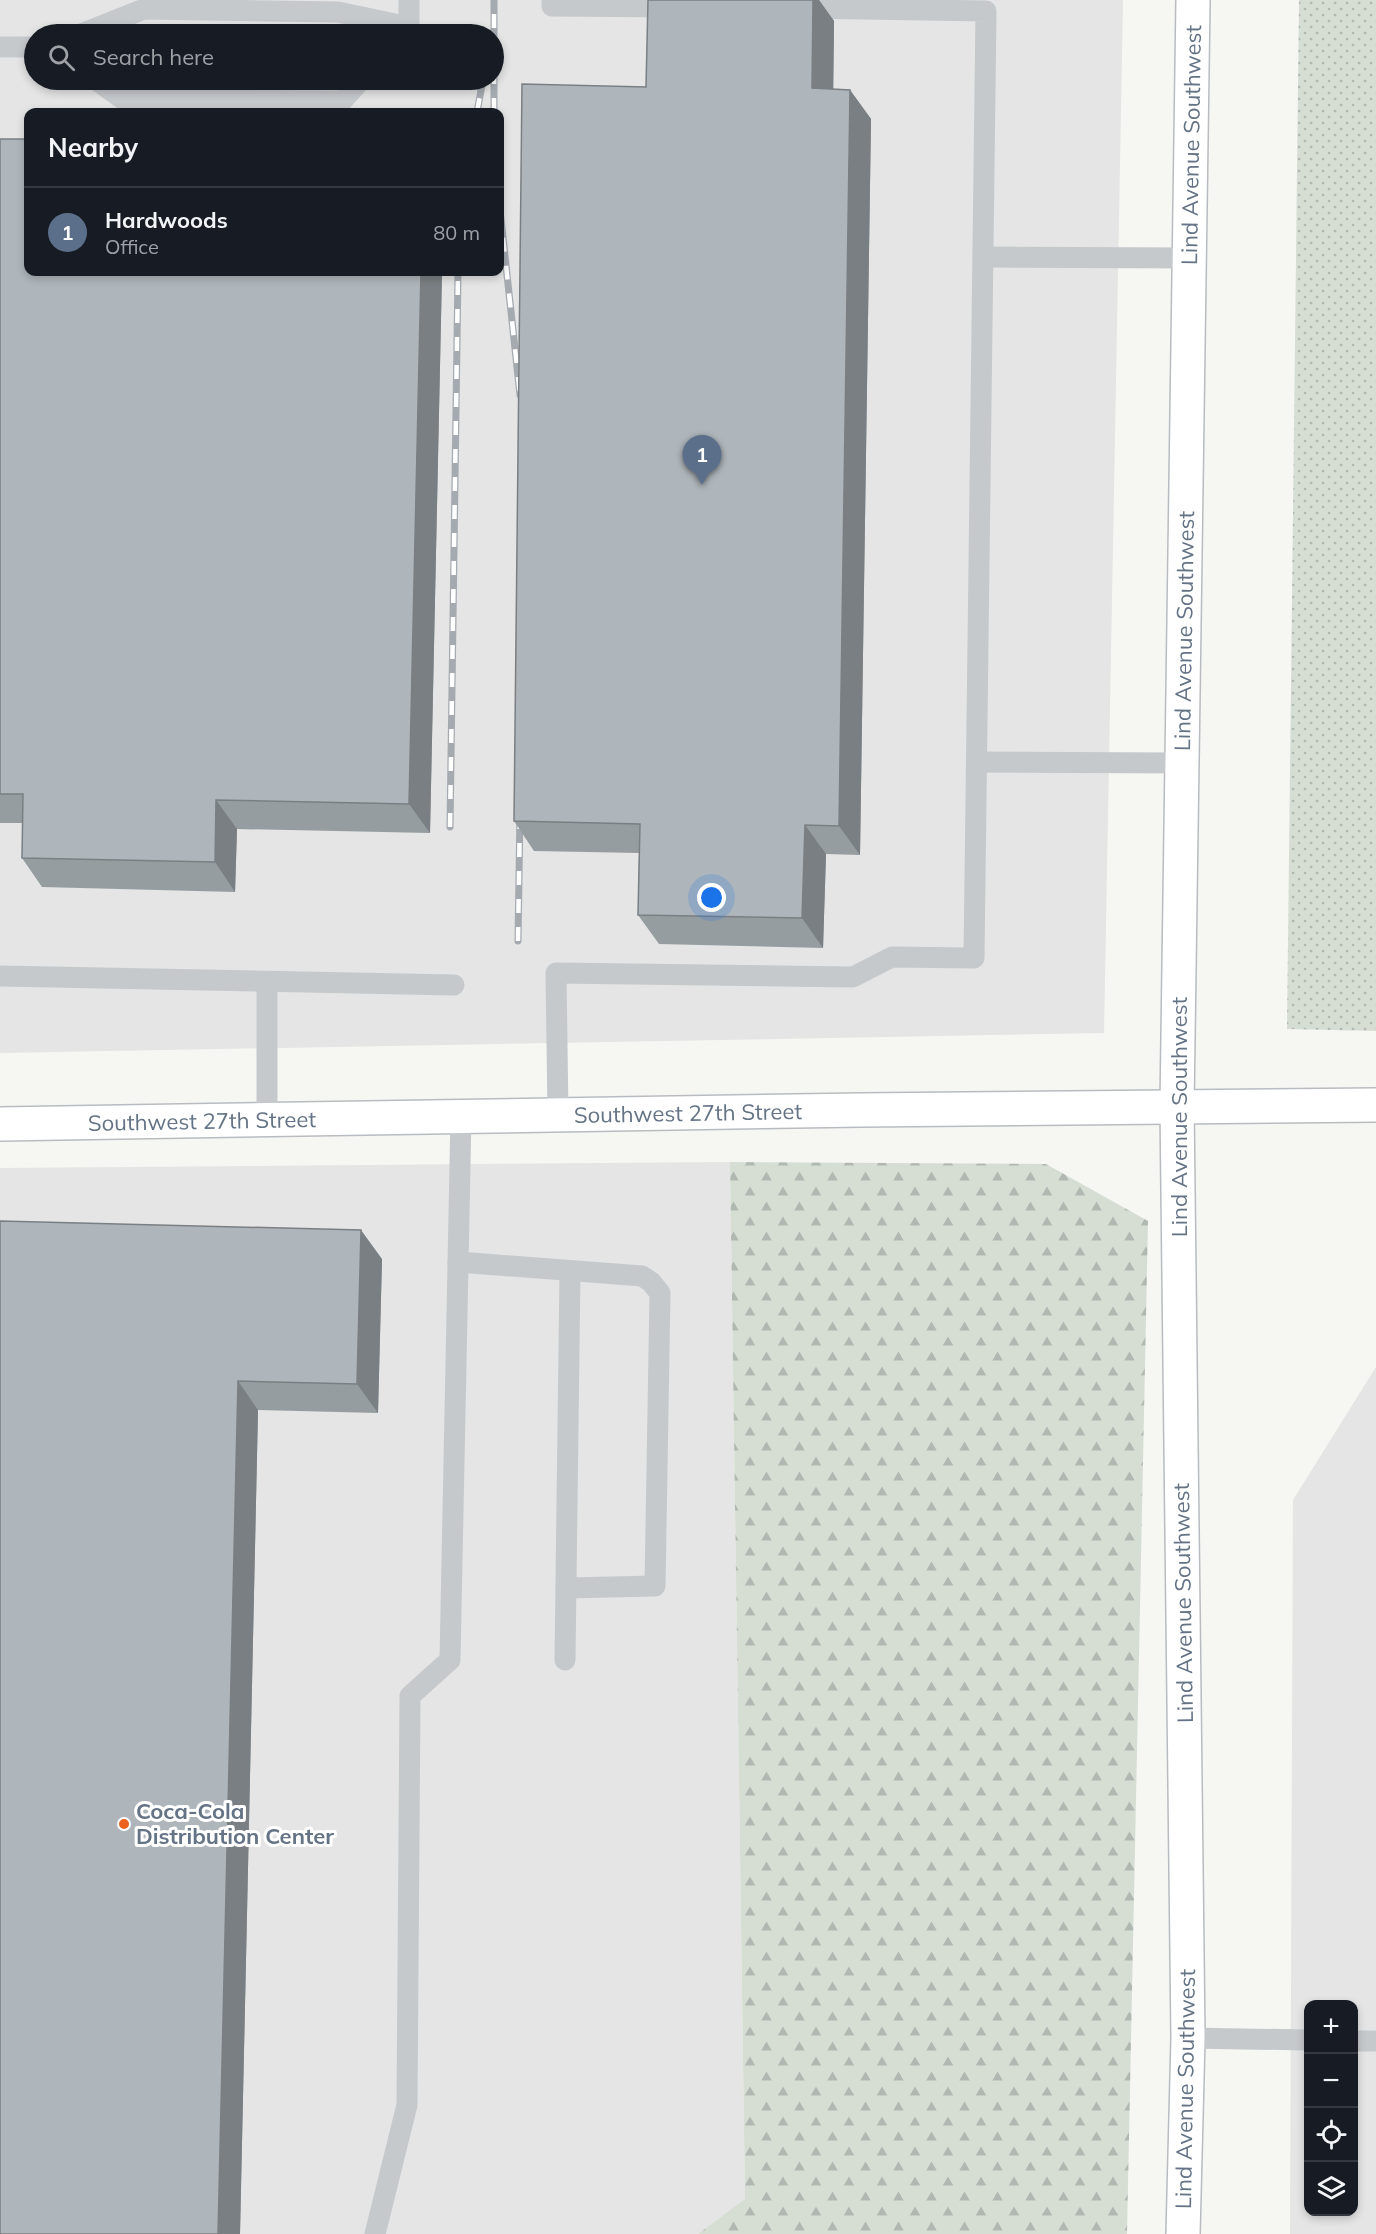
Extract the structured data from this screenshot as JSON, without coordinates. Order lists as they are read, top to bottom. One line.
{"streets":{"main road":["Lind Avenue Southwest","Southwest 27th Street"]},"crossings":[["Lind Avenue Southwest","Southwest 27th Street"]],"places":["Coca-Cola Distribution Center"],"page":{"search":"Search here","heading":"Nearby","list":[{"mark":"1","name":"Hardwoods","note":"Office","value":"80 m"}],"pins":"1","map_buttons":["+","−"]}}
